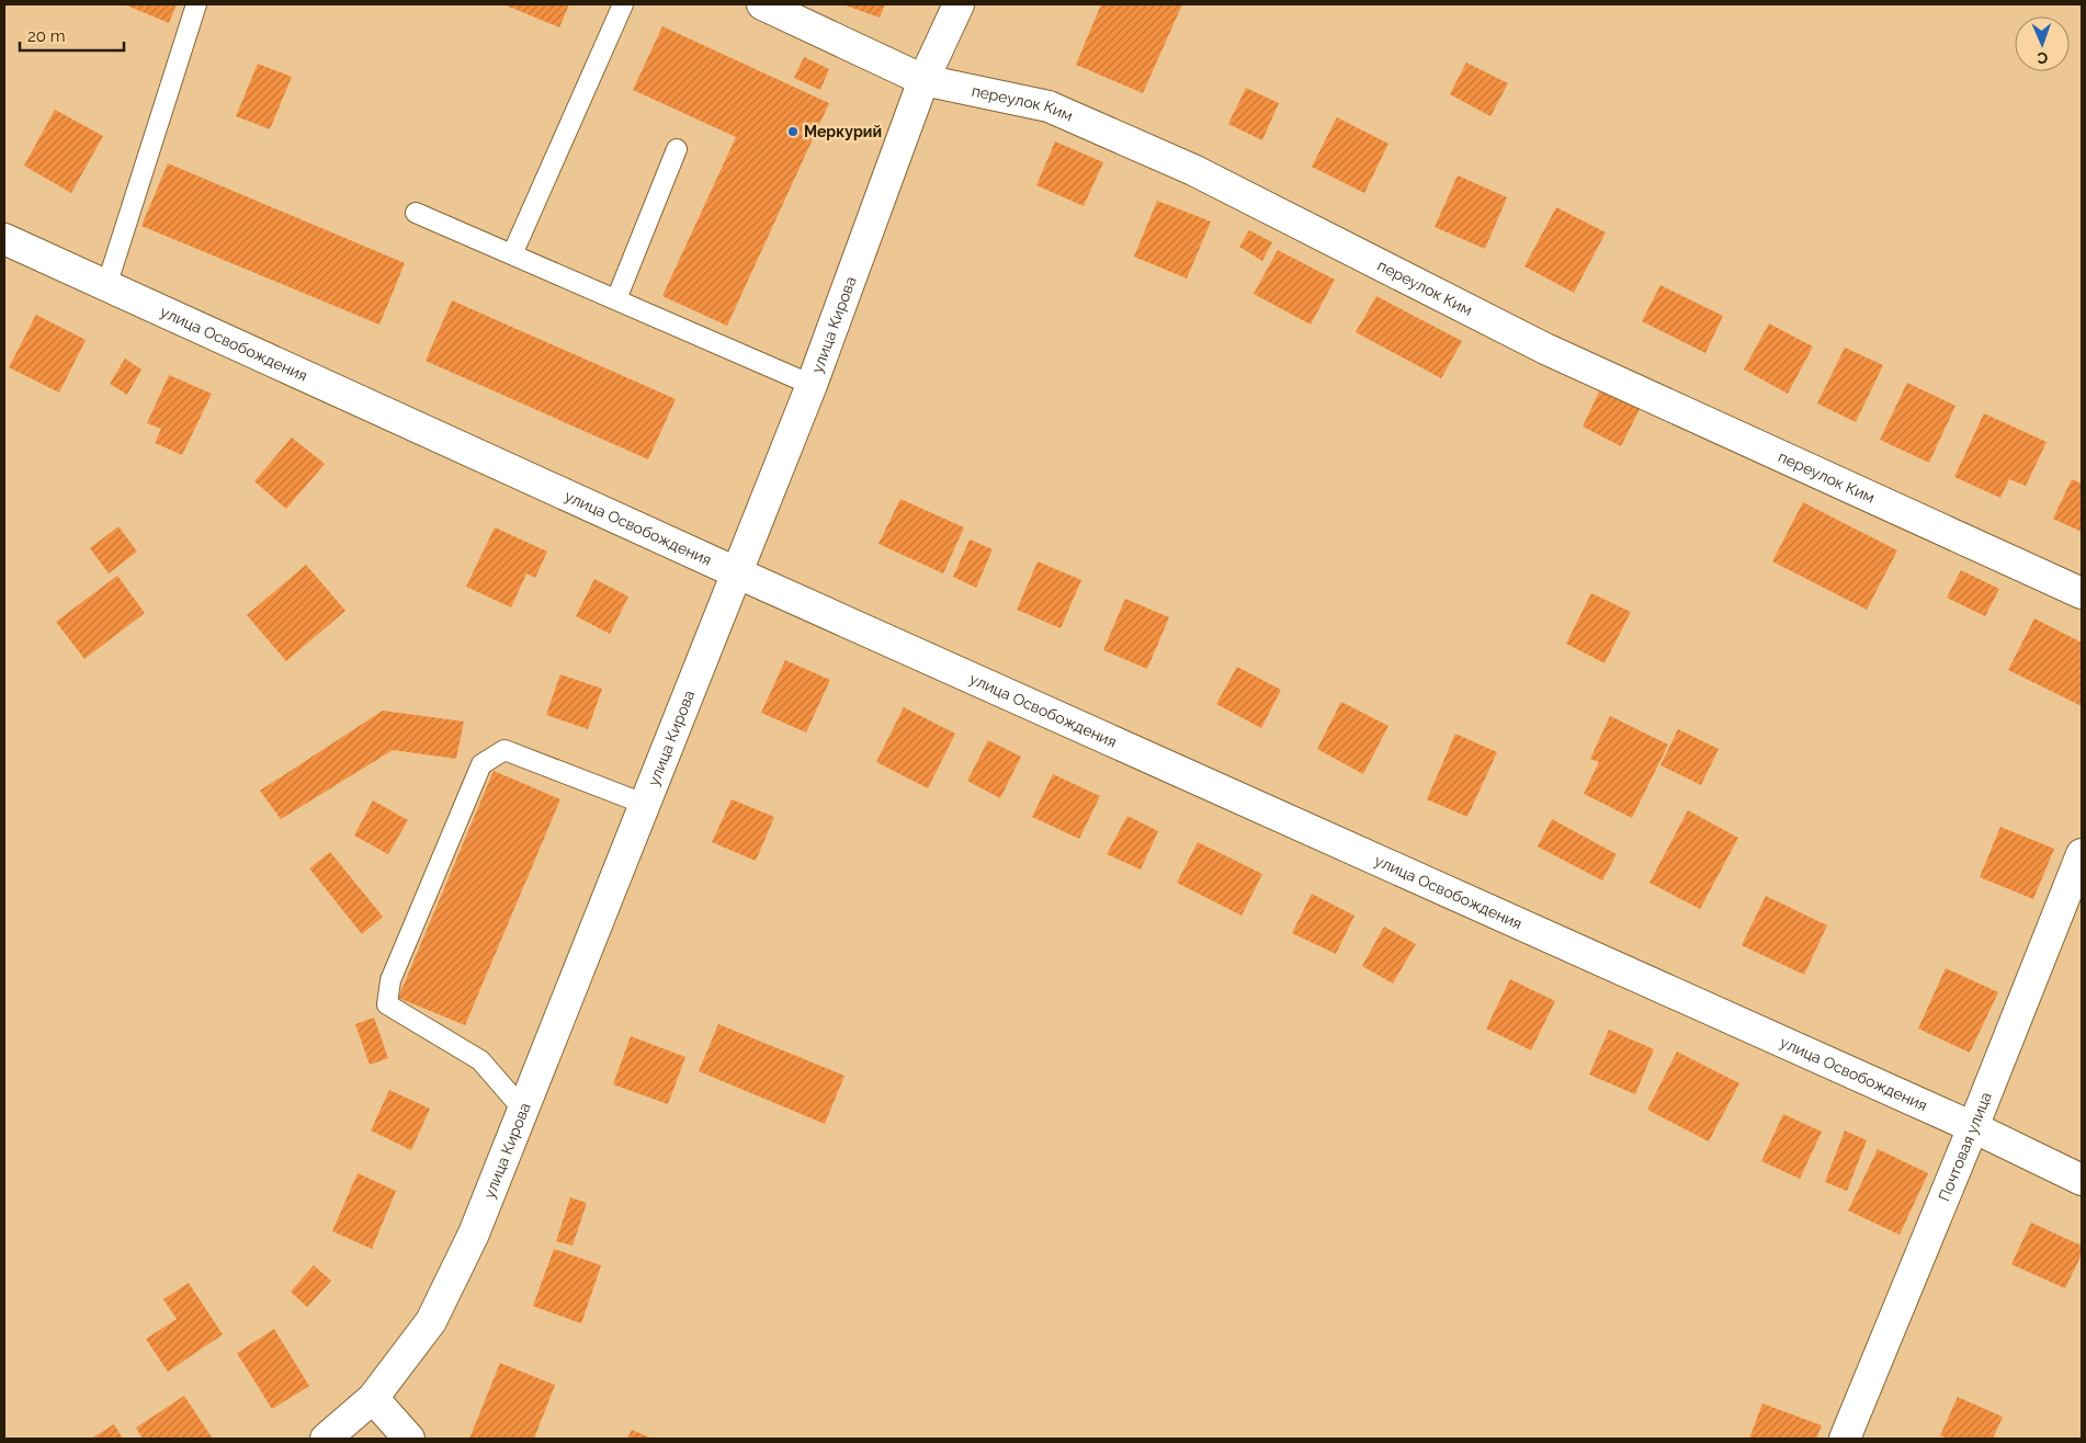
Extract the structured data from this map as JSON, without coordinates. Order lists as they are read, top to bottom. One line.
{"streets":{"street":["переулок Ким","улица Кирова","улица Освобождения","Почтовая улица"]},"crossings":[["переулок Ким","улица Кирова"],["улица Кирова","улица Освобождения"],["улица Освобождения","Почтовая улица"]],"places":["Меркурий"],"scale_bar":"20 m","north":"bottom"}
